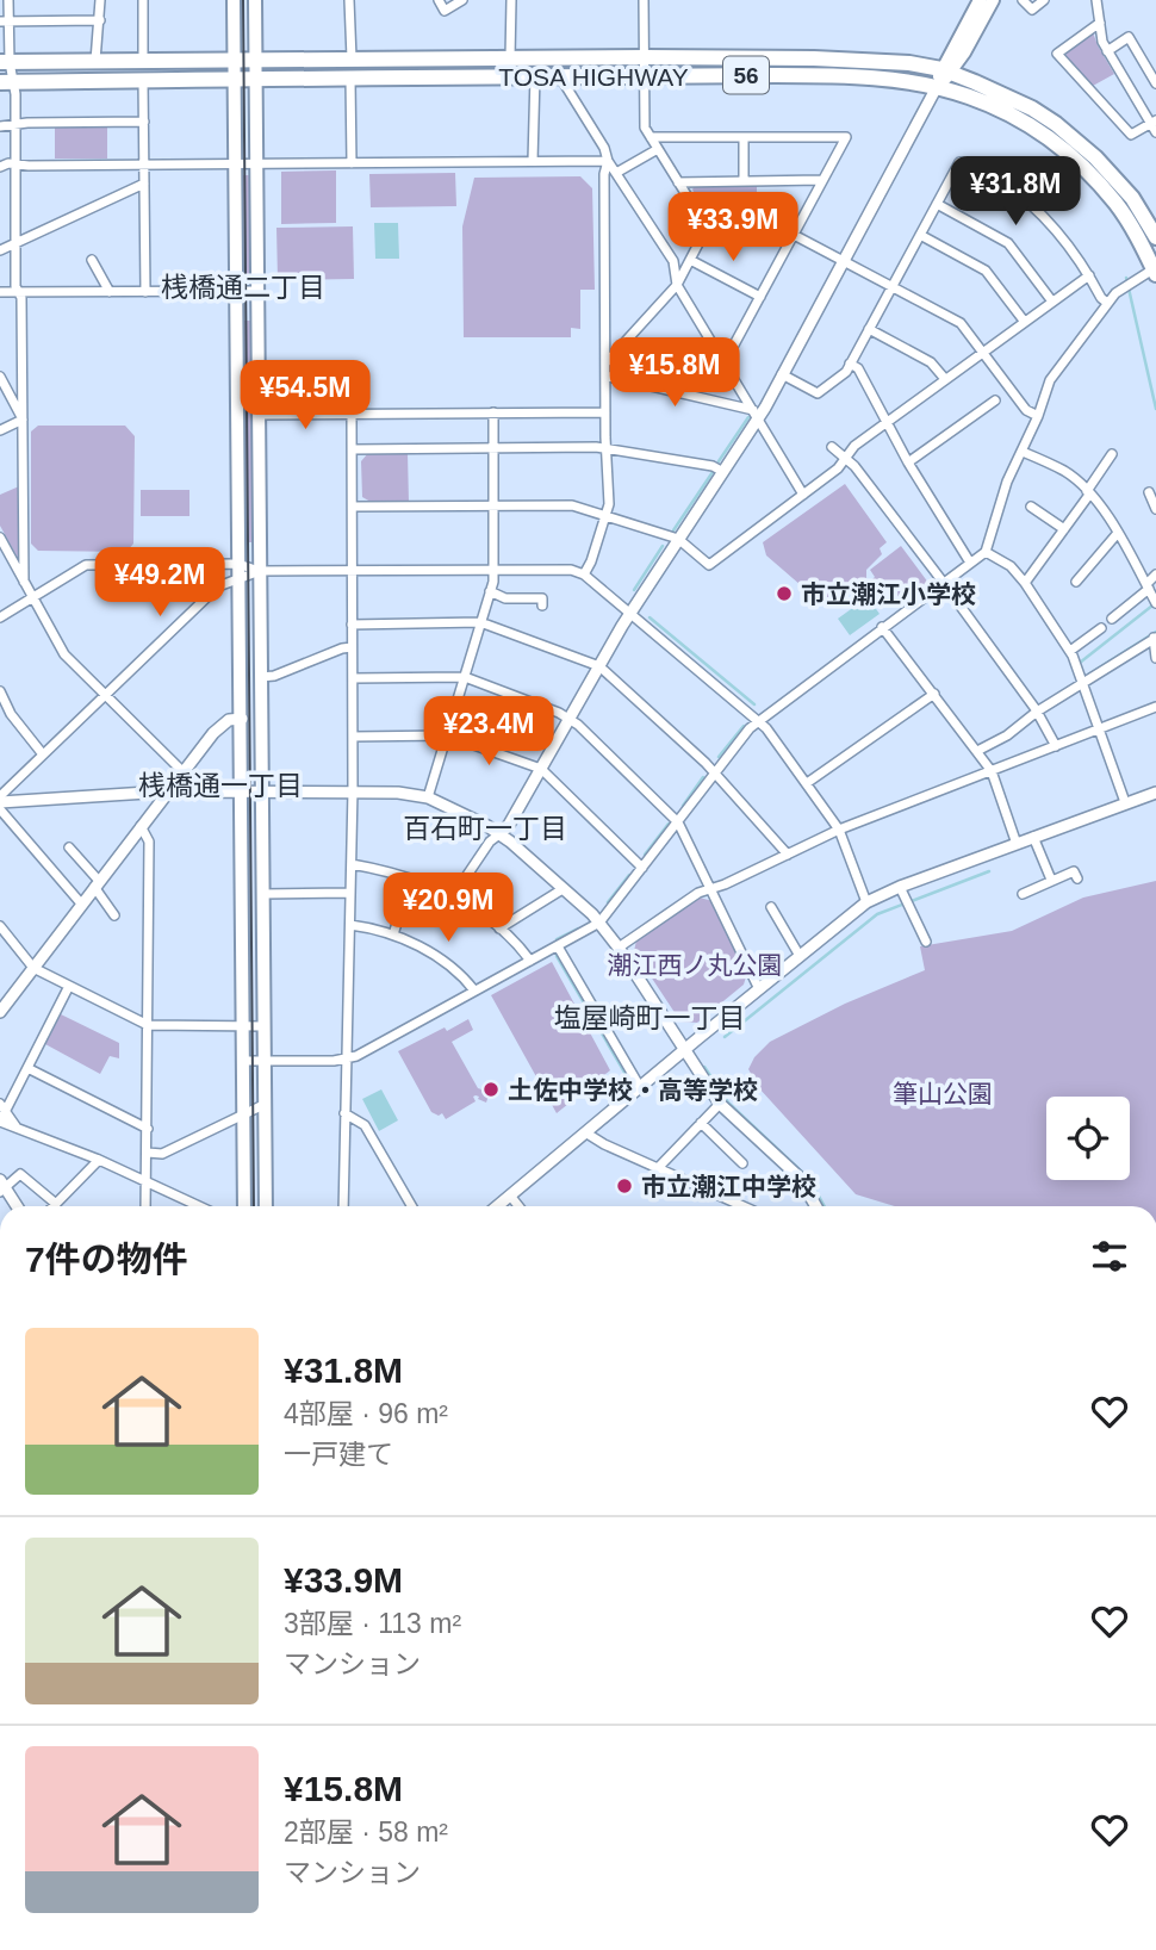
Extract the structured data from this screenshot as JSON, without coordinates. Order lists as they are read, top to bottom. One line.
{"streets":{"highway":["56","TOSA HIGHWAY"]},"districts":["桟橋通二丁目","桟橋通一丁目","百石町一丁目","塩屋崎町一丁目"],"parks":["潮江西ノ丸公園","筆山公園"],"places":["市立潮江小学校","土佐中学校・高等学校","市立潮江中学校"],"page":{"price":["¥31.8M","¥33.9M","¥15.8M","¥54.5M","¥49.2M","¥23.4M","¥20.9M"],"heading":"7件の物件","list":[{"name":"¥31.8M","note":"4部屋 · 96 m² · 一戸建て"},{"name":"¥33.9M","note":"3部屋 · 113 m² · マンション"},{"name":"¥15.8M","note":"2部屋 · 58 m² · マンション"}]}}
